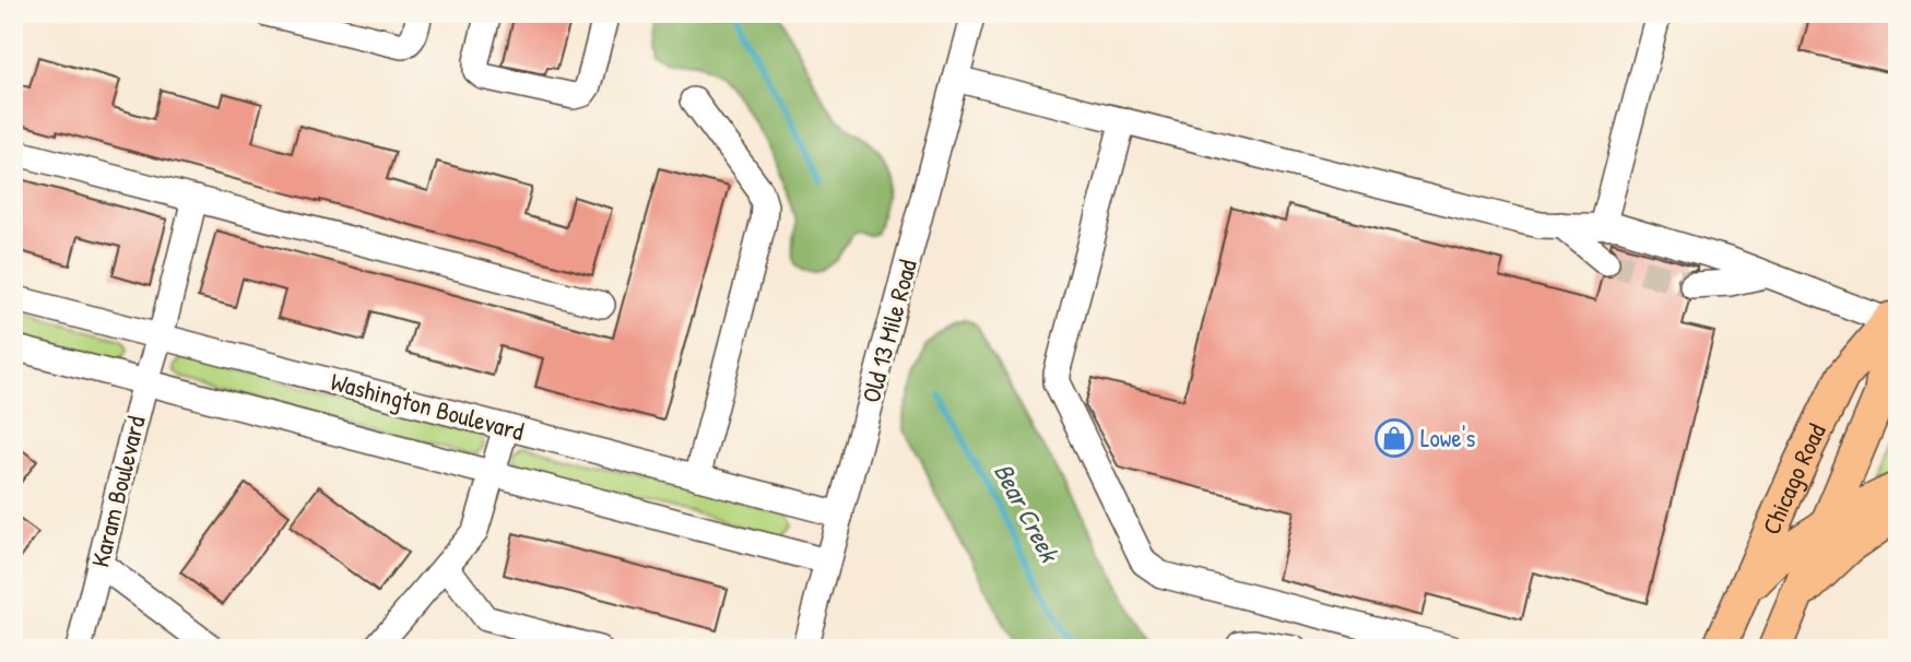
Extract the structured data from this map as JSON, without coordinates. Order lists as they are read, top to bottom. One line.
{"streets":{"main road":["Chicago Road"],"street":["Old 13 Mile Road","Washington Boulevard","Karam Boulevard"]},"crossings":[["Old 13 Mile Road","Washington Boulevard"],["Washington Boulevard","Karam Boulevard"]],"water":["Bear Creek"],"places":{"shop":["Lowe's"]}}
